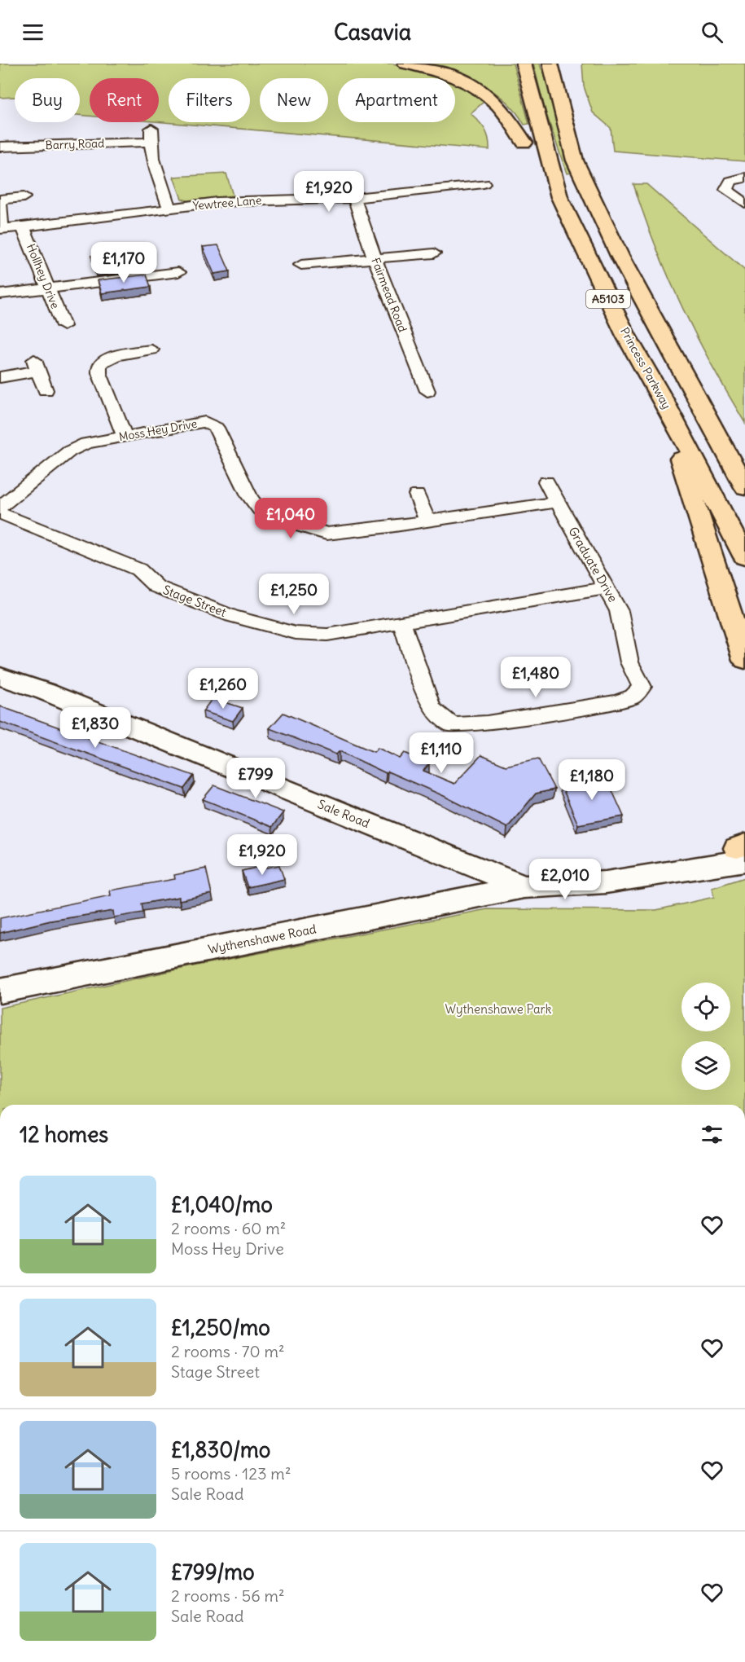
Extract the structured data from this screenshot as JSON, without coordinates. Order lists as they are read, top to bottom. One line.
{"streets":{"highway":["A5103","Princess Parkway"],"main road":["Sale Road","Wythenshawe Road"],"street":["Barry Road","Yewtree Lane","Hollhey Drive","Fairmead Road","Moss Hey Drive","Graduate Drive","Stage Street"]},"crossings":[["Yewtree Lane","Hollhey Drive"],["Yewtree Lane","Fairmead Road"],["Moss Hey Drive","Graduate Drive"],["Graduate Drive","Stage Street"],["Sale Road","Wythenshawe Road"]],"parks":["Wythenshawe Park"],"page":{"header":"Casavia","chip":["Buy","Rent","Filters","New","Apartment"],"price":["£1,920","£1,170","£1,040","£1,250","£1,480","£1,260","£1,830","£1,110","£799","£1,180","£1,920","£2,010"],"heading":"12 homes","list":[{"name":"£1,040/mo","note":"2 rooms · 60 m² · Moss Hey Drive"},{"name":"£1,250/mo","note":"2 rooms · 70 m² · Stage Street"},{"name":"£1,830/mo","note":"5 rooms · 123 m² · Sale Road"},{"name":"£799/mo","note":"2 rooms · 56 m² · Sale Road"}]}}
